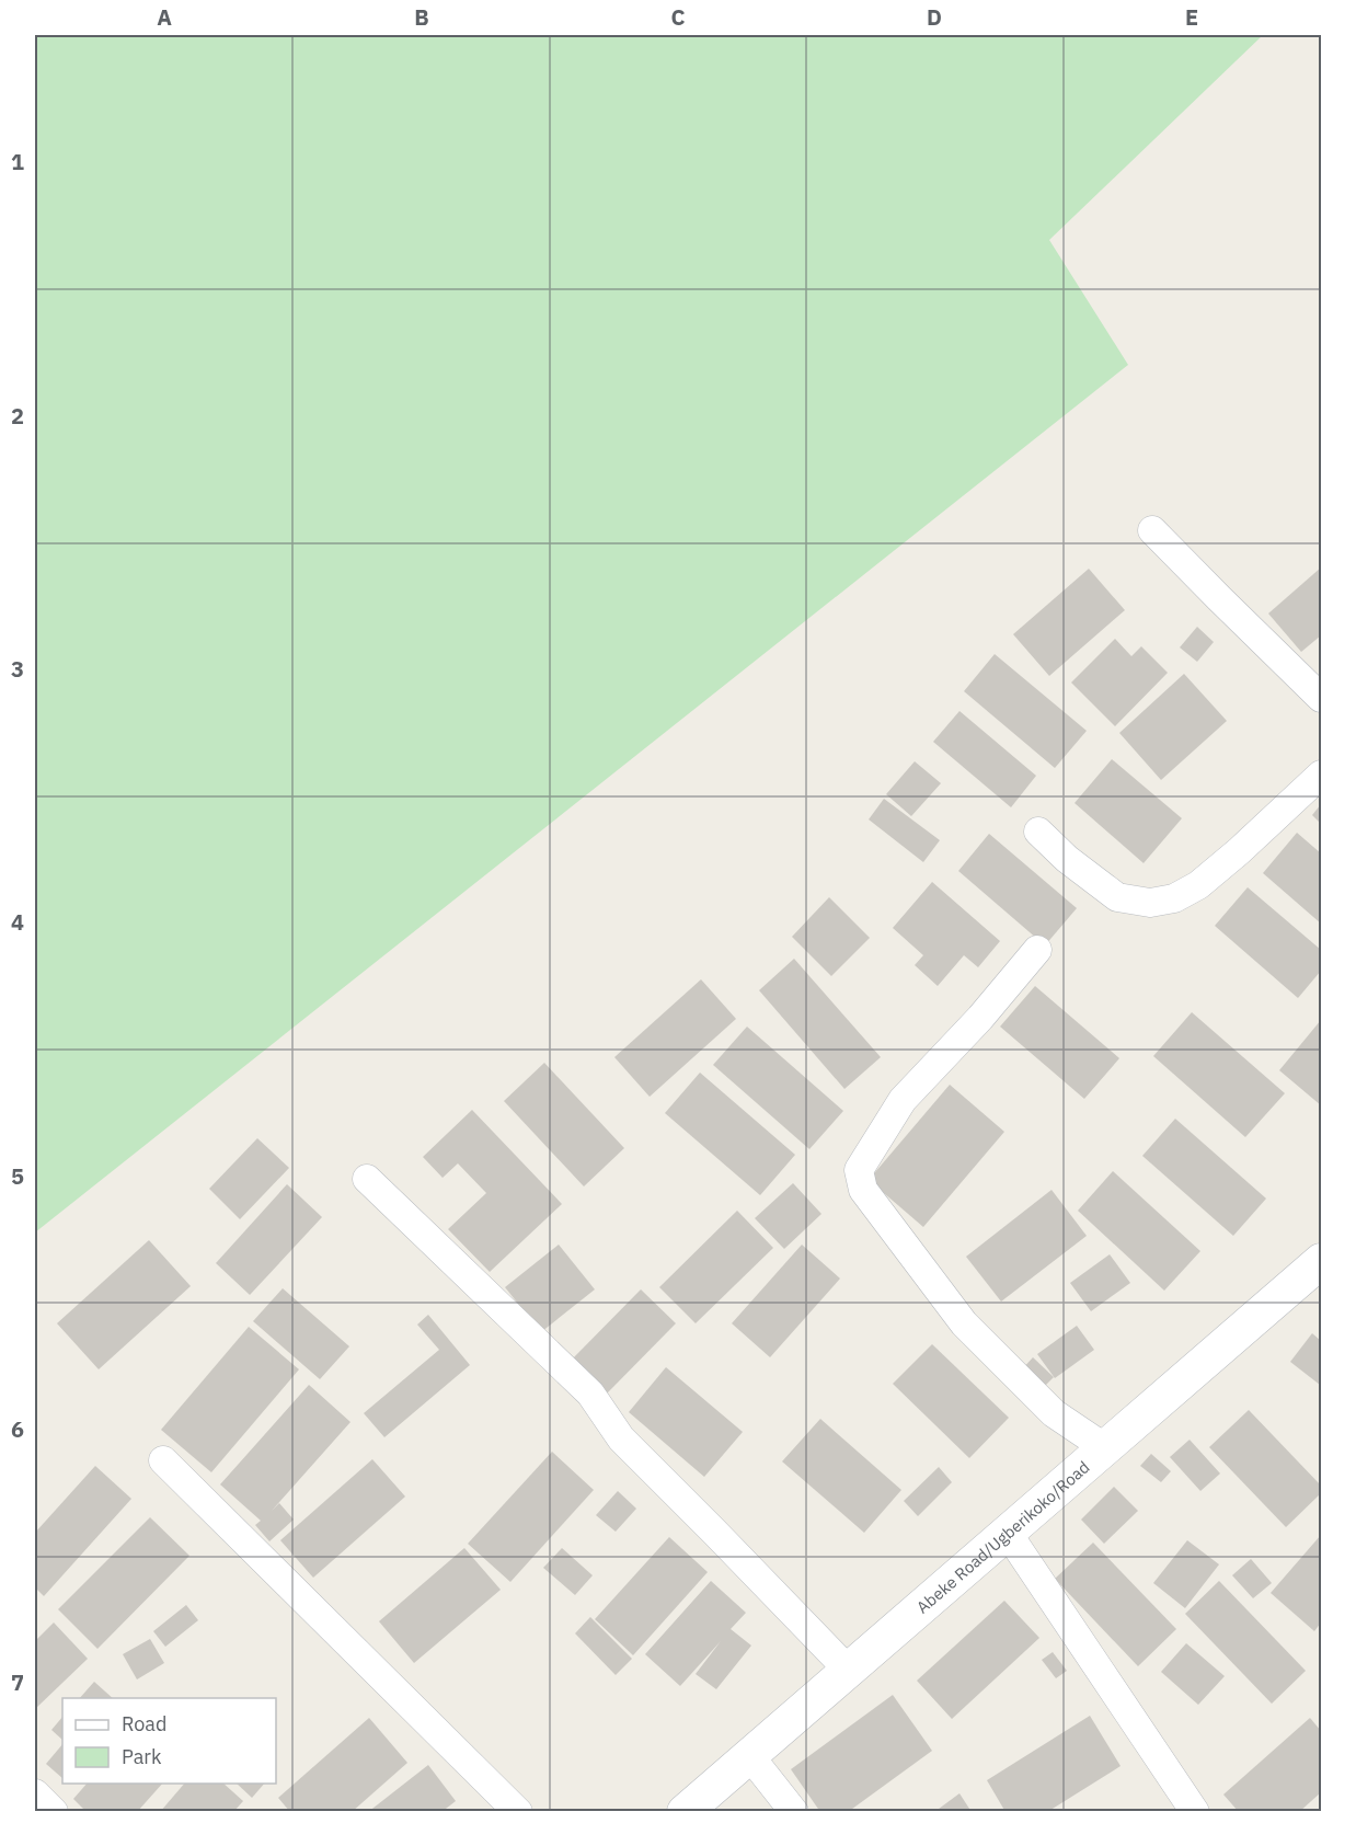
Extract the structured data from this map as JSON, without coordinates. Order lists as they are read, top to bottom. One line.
{"streets":{"street":["Abeke Road/Ugberikoko/Road"]},"legend":["Road","Park"],"grid":{"columns":["A","B","C","D","E"],"rows":["1","2","3","4","5","6","7"]}}
